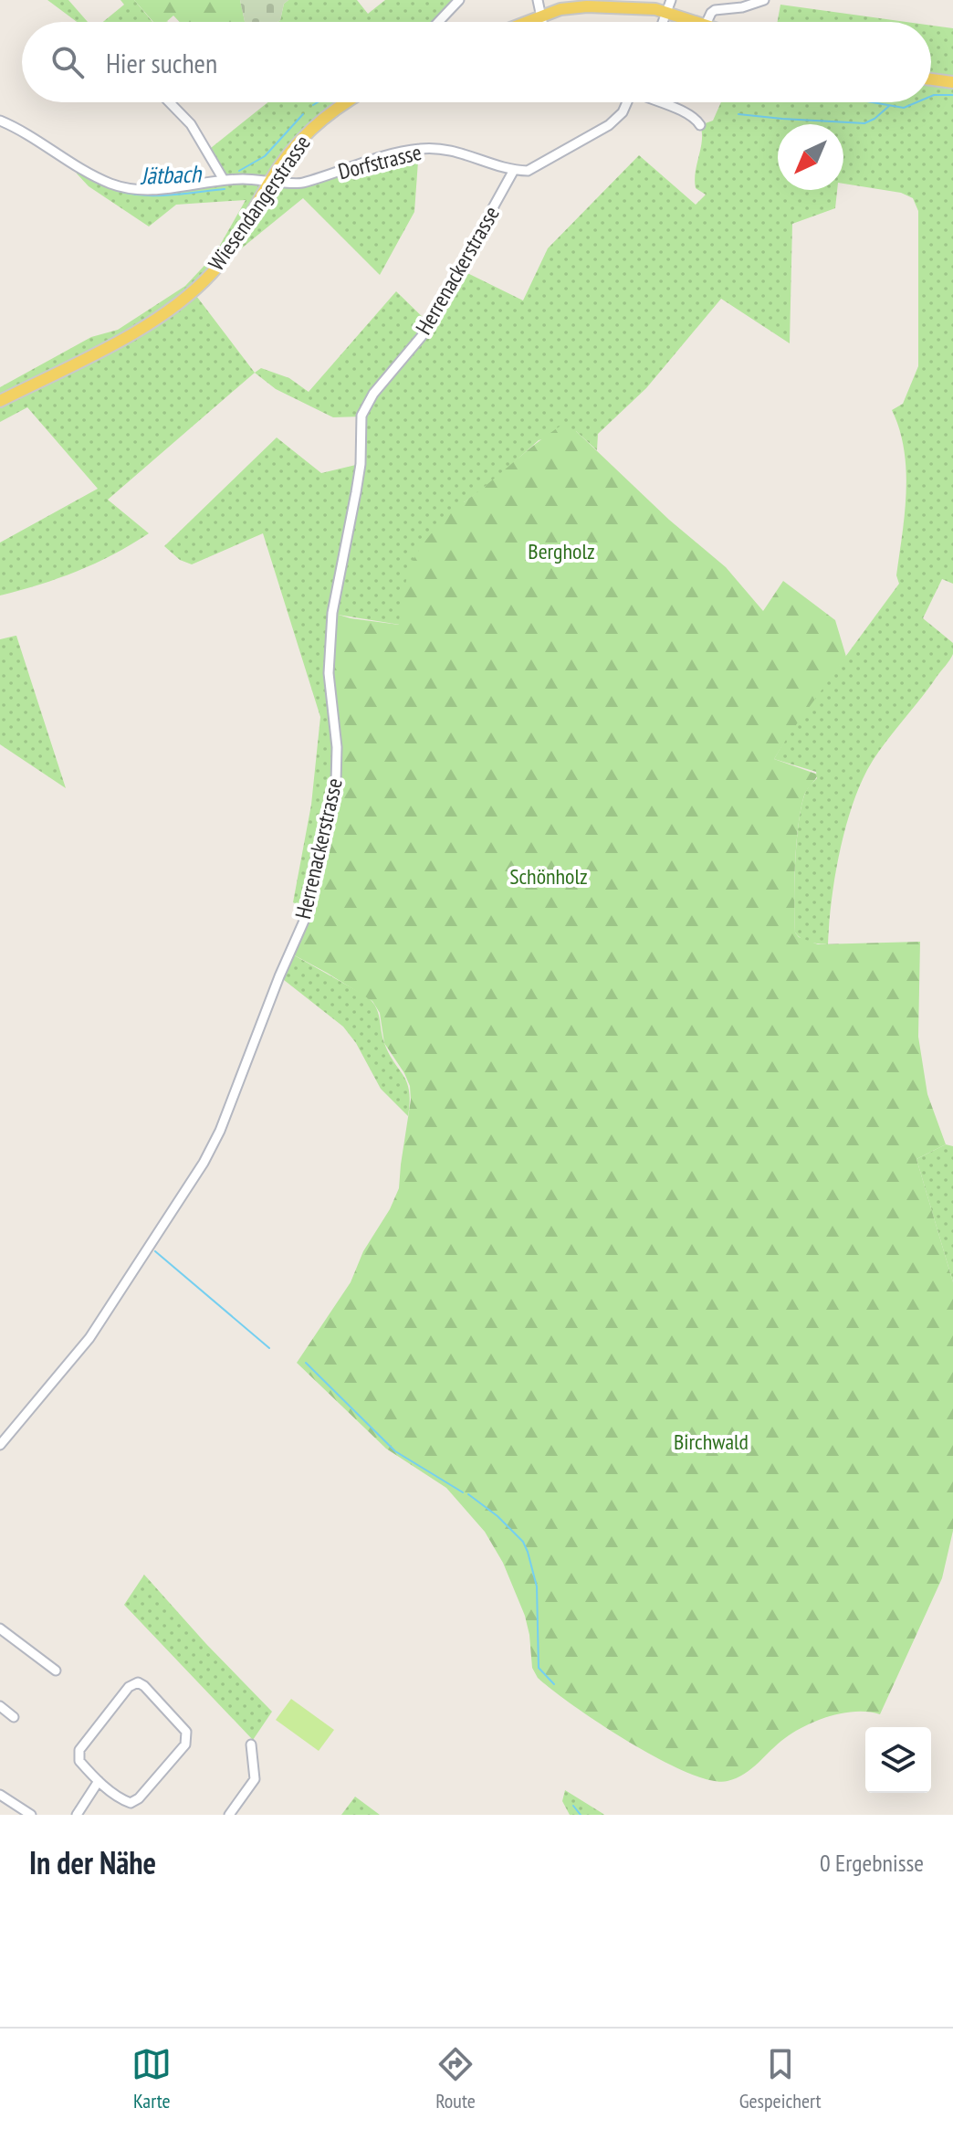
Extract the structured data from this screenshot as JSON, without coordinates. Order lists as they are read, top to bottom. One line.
{"streets":{"main road":["Wiesendangerstrasse"],"street":["Dorfstrasse","Herrenackerstrasse"]},"crossings":[["Dorfstrasse","Wiesendangerstrasse"],["Dorfstrasse","Herrenackerstrasse"]],"water":["Jätbach"],"parks":["Bergholz","Schönholz","Birchwald"],"north":"bottom left","page":{"search":"Hier suchen","heading":["In der Nähe","0 Ergebnisse"],"nav":["Karte","Route","Gespeichert"]}}
